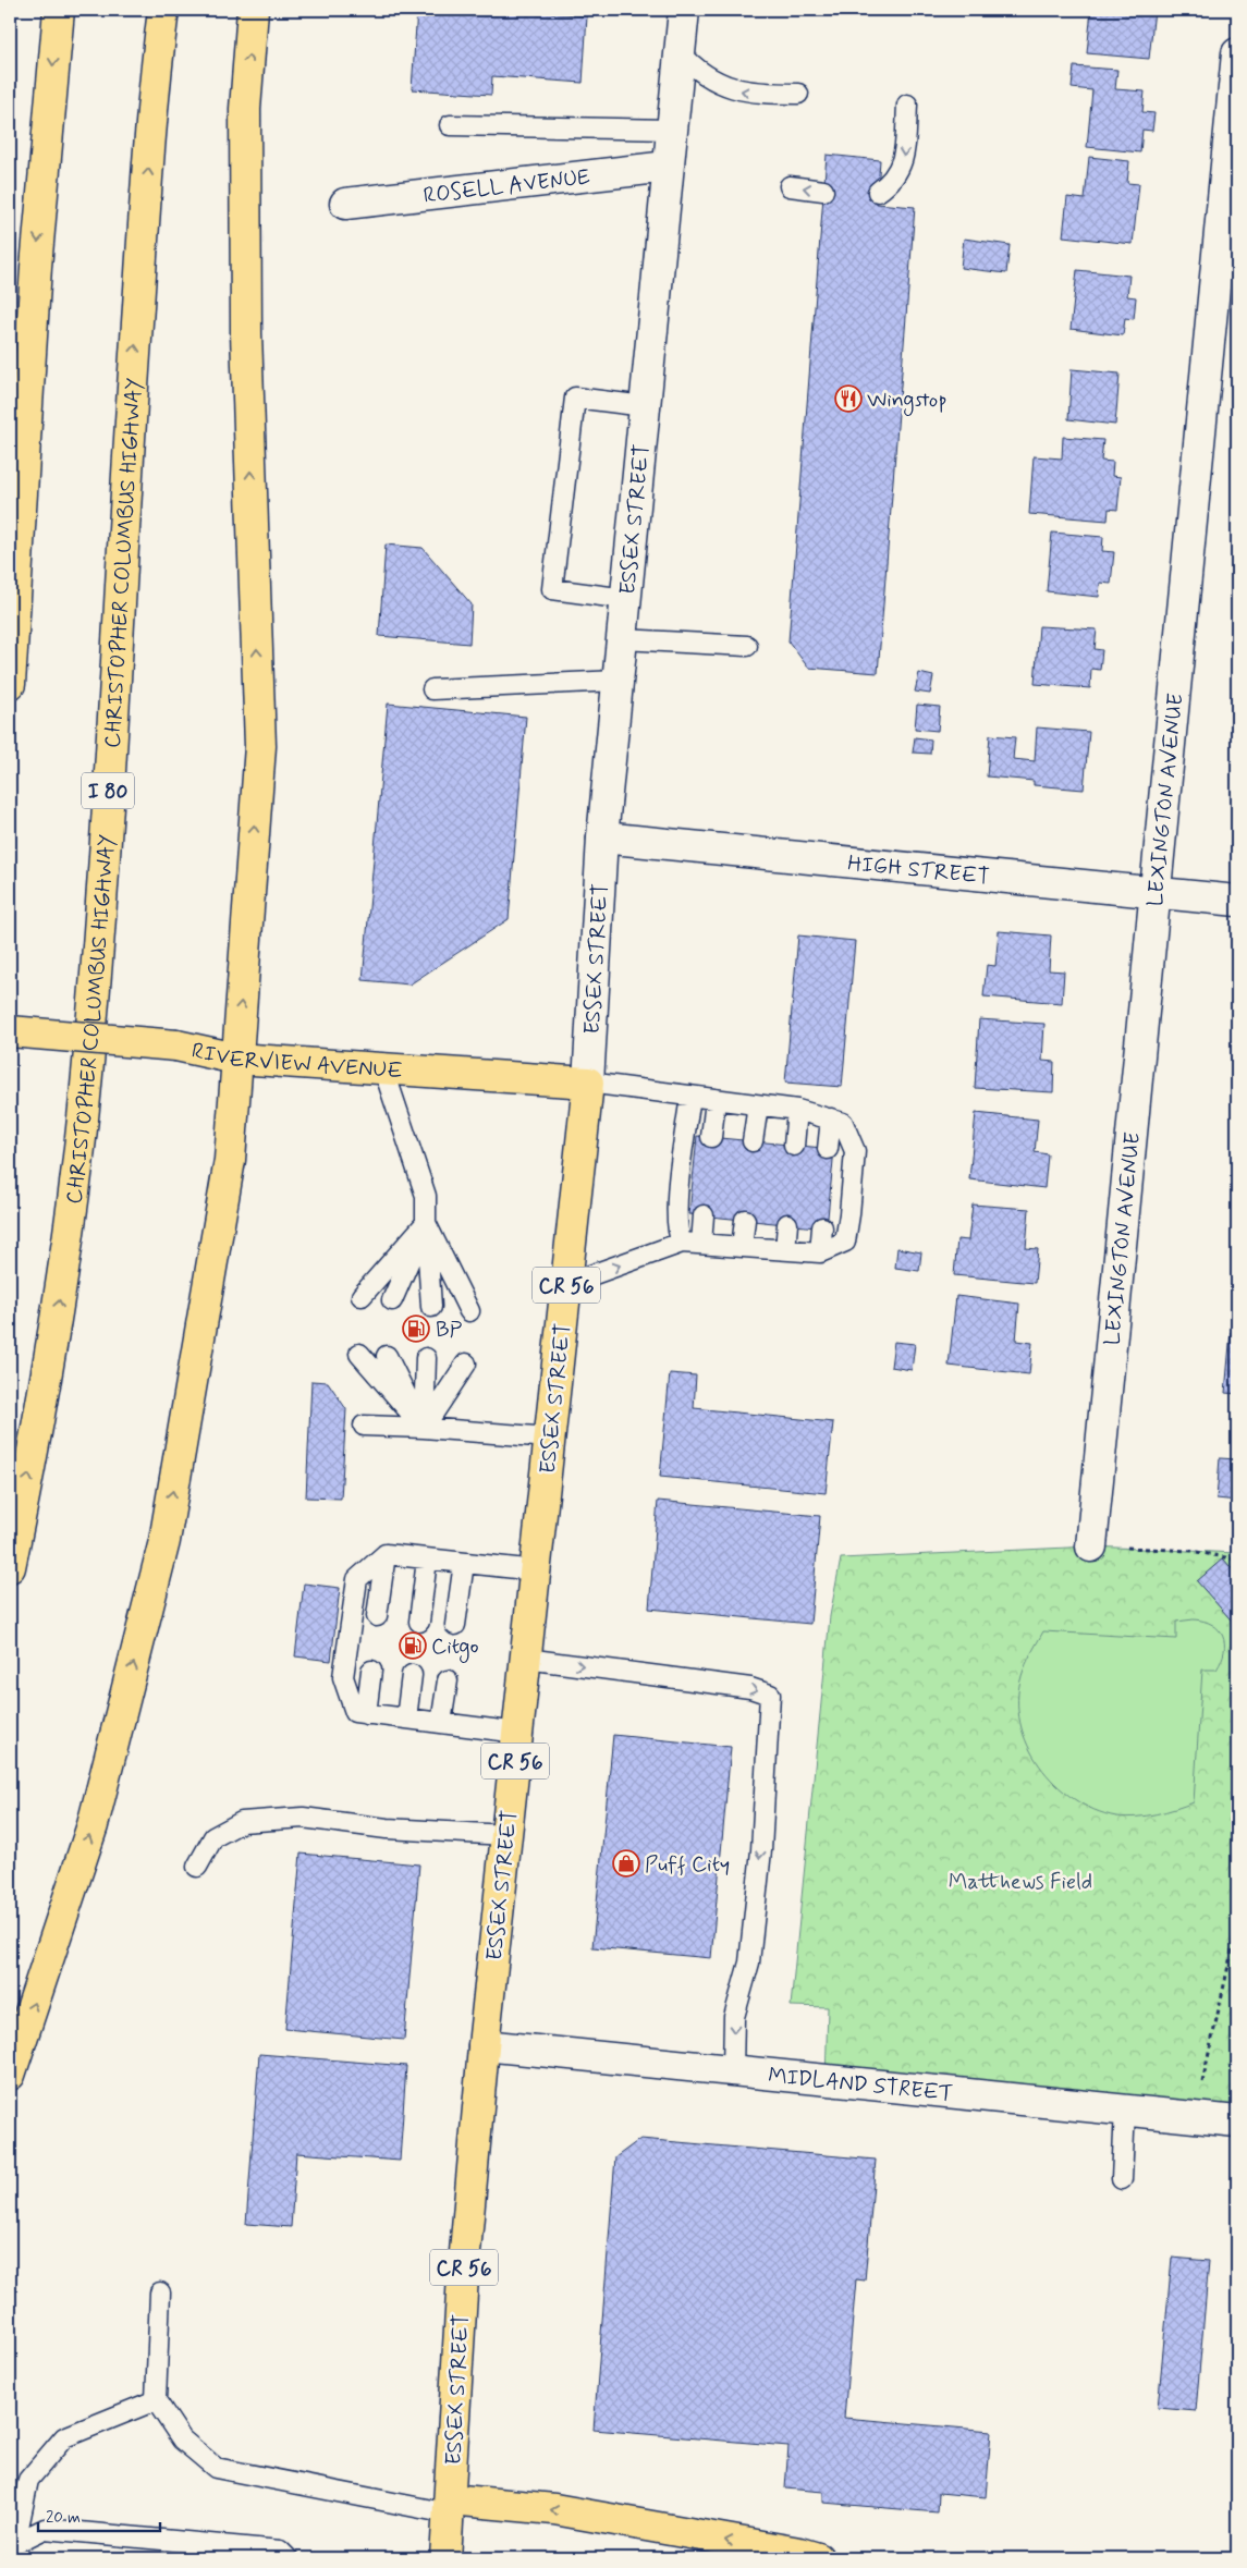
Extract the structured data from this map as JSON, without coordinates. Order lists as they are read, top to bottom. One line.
{"streets":{"main road":["ESSEX STREET","CHRISTOPHER COLUMBUS HIGHWAY","I 80","RIVERVIEW AVENUE","CR 56"],"street":["ROSELL AVENUE","LEXINGTON AVENUE","HIGH STREET","MIDLAND STREET"]},"crossings":[["ROSELL AVENUE","ESSEX STREET"],["ESSEX STREET","HIGH STREET"],["ESSEX STREET","RIVERVIEW AVENUE"],["ESSEX STREET","MIDLAND STREET"],["LEXINGTON AVENUE","HIGH STREET"]],"parks":["Matthews Field"],"places":{"restaurant":["Wingstop"],"fuel station":["BP","Citgo"],"shop":["Puff City"]},"scale_bar":"20 m"}
